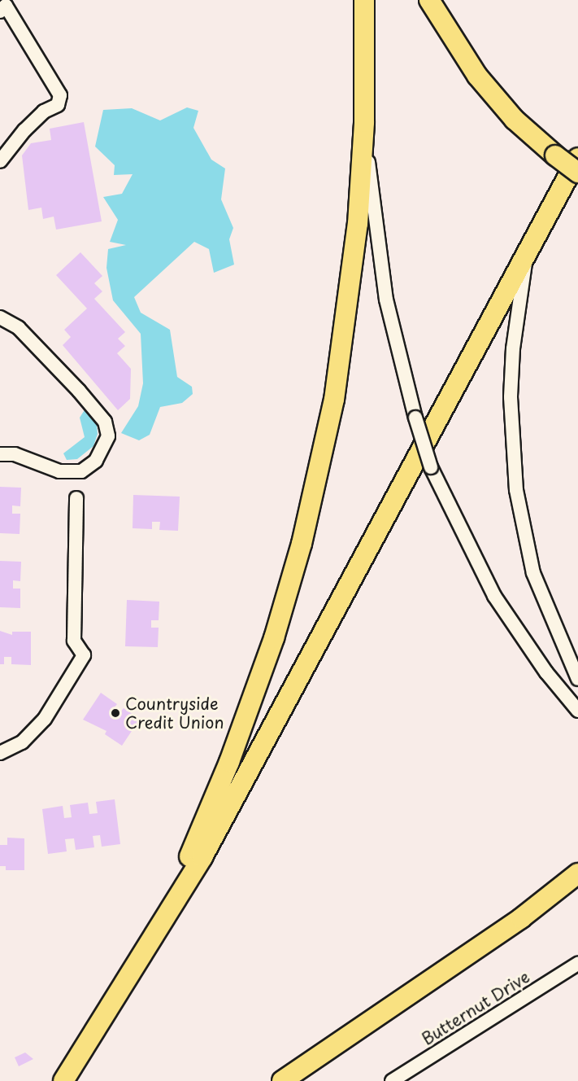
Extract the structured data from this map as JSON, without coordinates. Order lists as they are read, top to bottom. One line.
{"streets":{"street":["Butternut Drive"]},"places":["Countryside Credit Union"]}
